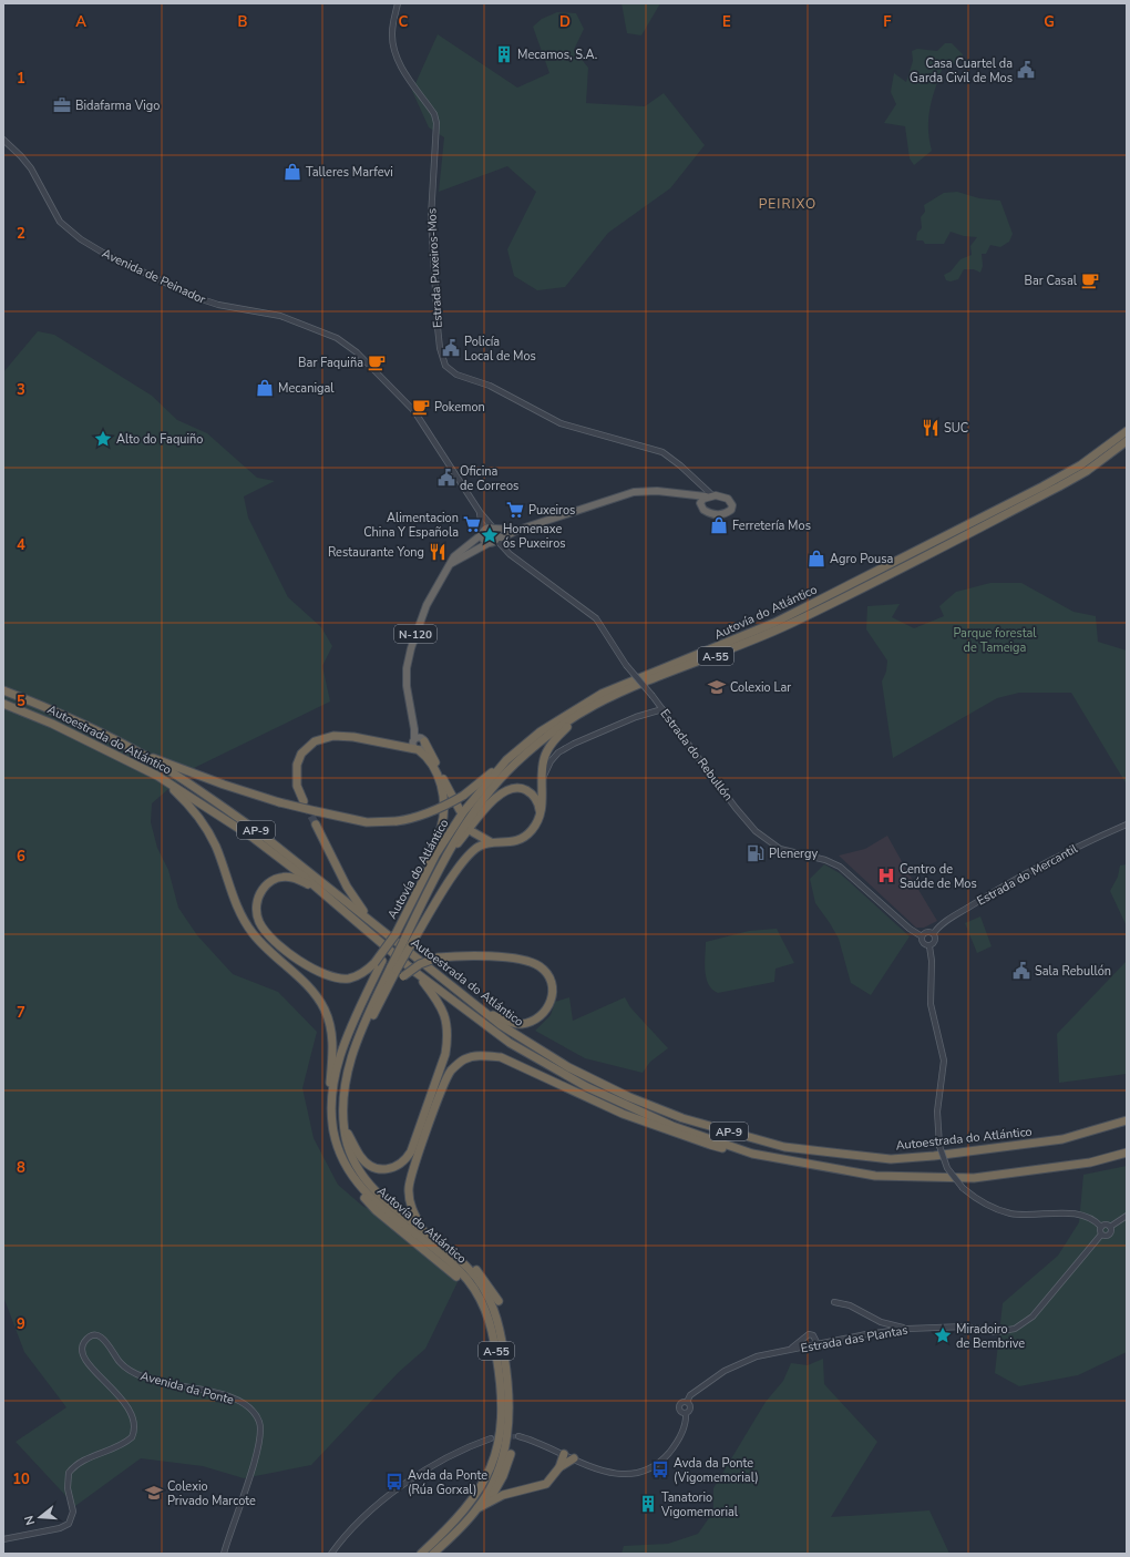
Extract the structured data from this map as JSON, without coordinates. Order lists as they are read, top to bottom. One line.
{"streets":{"highway":["Autovía do Atlántico","N-120","A-55","Autoestrada do Atlántico","AP-9"],"street":["Estrada Puxeiros-Mos","Avenida de Peinador","Estrada do Rebullón","Estrada do Mercantil","Estrada das Plantas","Avenida da Ponte"]},"crossings":[["Avenida de Peinador","N-120"],["Avenida de Peinador","Estrada do Rebullón"],["N-120","Estrada do Rebullón"],["Estrada do Rebullón","Estrada do Mercantil"]],"districts":["PEIRIXO"],"parks":["Parque forestal de Tameiga"],"places":{"building":["Mecamos, S.A.","Tanatorio Vigomemorial"],"public building":["Casa Cuartel da Garda Civil de Mos","Policía Local de Mos","Oficina de Correos","Sala Rebullón"],"office":["Bidafarma Vigo"],"shop":["Talleres Marfevi","Mecanigal","Ferretería Mos","Agro Pousa"],"cafe":["Bar Casal","Bar Faquiña","Pokemon"],"restaurant":["SUC","Restaurante Yong"],"place":["Alto do Faquiño","Homenaxe ós Puxeiros","Miradoiro de Bembrive"],"supermarket":["Puxeiros","Alimentacion China Y Española"],"school or university":["Colexio Lar","Colexio Privado Marcote"],"fuel station":["Plenergy"],"hospital":["Centro de Saúde de Mos"],"bus stop":["Avda da Ponte (Vigomemorial)","Avda da Ponte (Rúa Gorxal)"]},"north":"left","grid":{"columns":["A","B","C","D","E","F","G"],"rows":["1","2","3","4","5","6","7","8","9","10"]}}
